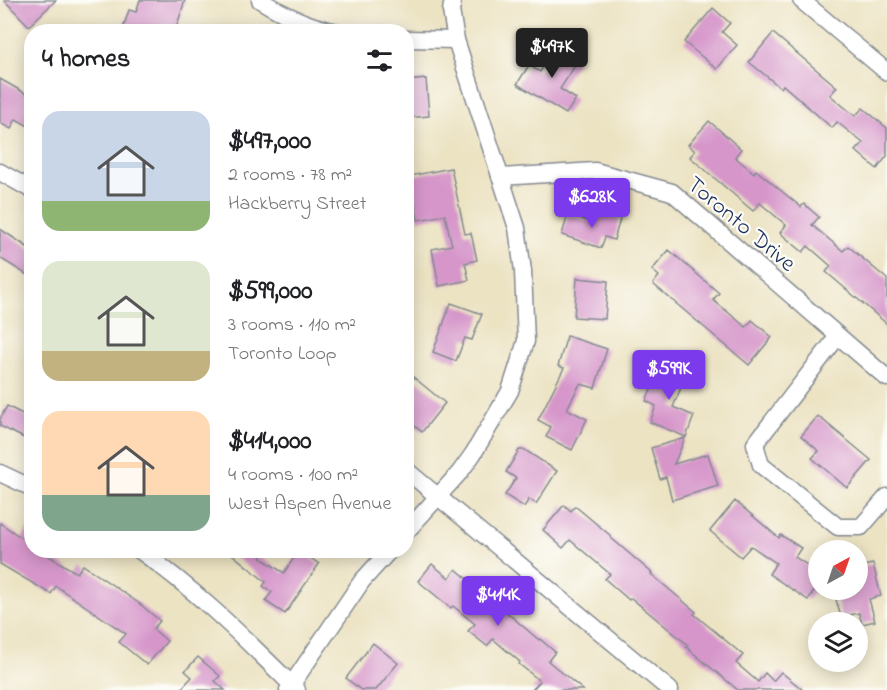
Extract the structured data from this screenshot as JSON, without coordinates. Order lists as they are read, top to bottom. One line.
{"streets":{"street":["Toronto Drive"]},"north":"top right","page":{"heading":"4 homes","price":["$497K","$628K","$599K","$414K"],"list":[{"name":"$497,000","note":"2 rooms · 78 m² · Hackberry Street"},{"name":"$599,000","note":"3 rooms · 110 m² · Toronto Loop"},{"name":"$414,000","note":"4 rooms · 100 m² · West Aspen Avenue"}]}}
